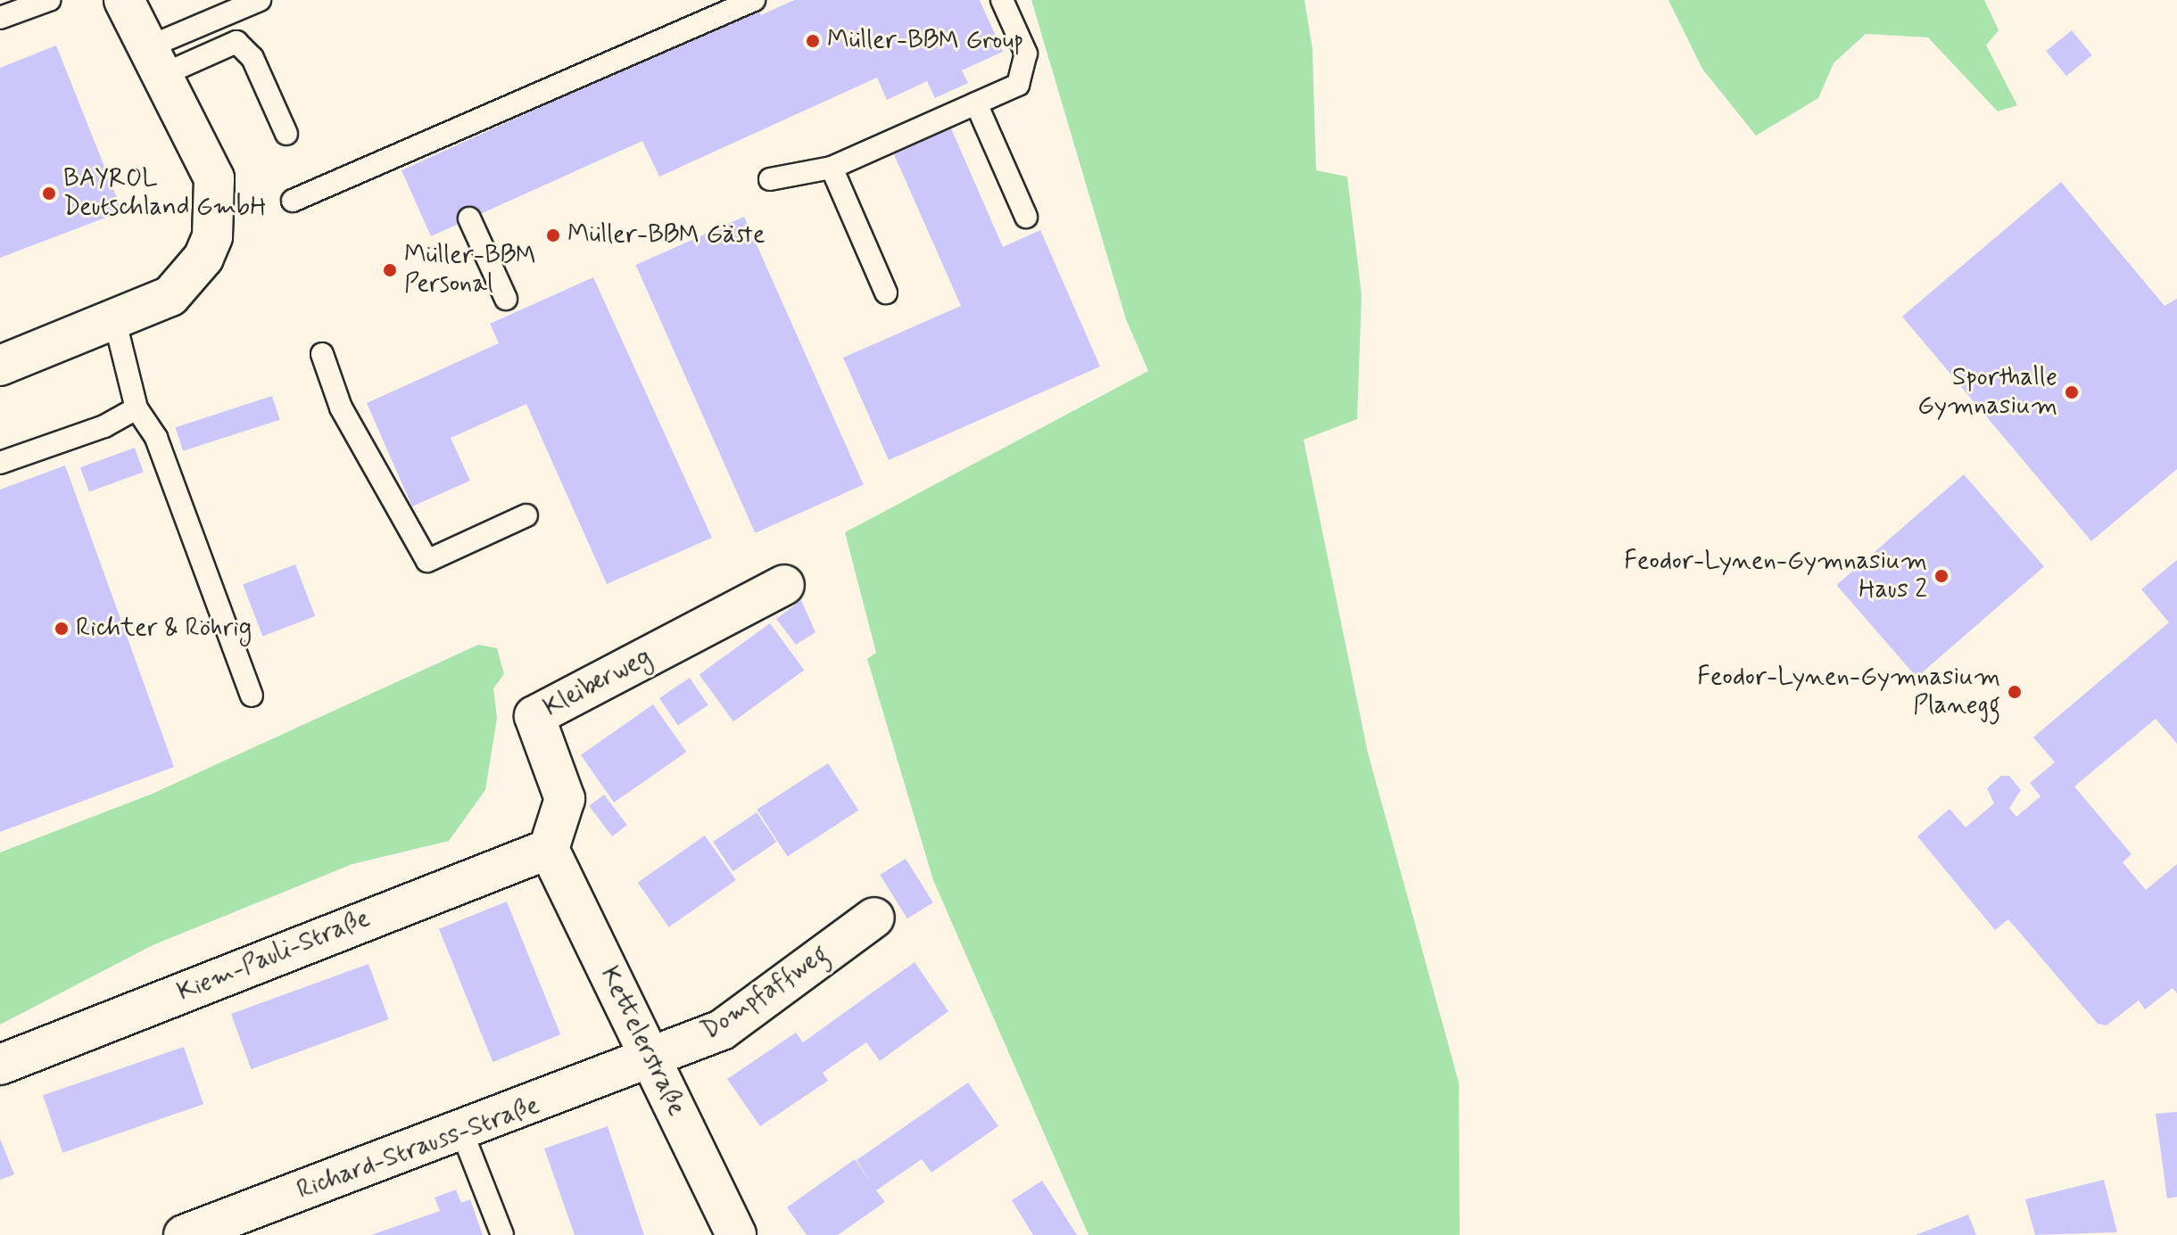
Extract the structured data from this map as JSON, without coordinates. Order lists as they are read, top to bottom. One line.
{"streets":{"street":["Kleiberweg","Kiem-Pauli-Straße","Dompfaffweg","Kettelerstraße","Richard-Strauss-Straße"]},"crossings":[["Kleiberweg","Kiem-Pauli-Straße"],["Kleiberweg","Kettelerstraße"],["Kiem-Pauli-Straße","Kettelerstraße"],["Dompfaffweg","Kettelerstraße"],["Dompfaffweg","Richard-Strauss-Straße"],["Kettelerstraße","Richard-Strauss-Straße"]],"places":["Müller-BBM Group","BAYROL Deutschland GmbH","Müller-BBM Gäste","Müller-BBM Personal","Sporthalle Gymnasium","Feodor-Lynen-Gymnasium Haus 2","Richter & Röhrig","Feodor-Lynen-Gymnasium Planegg"]}
